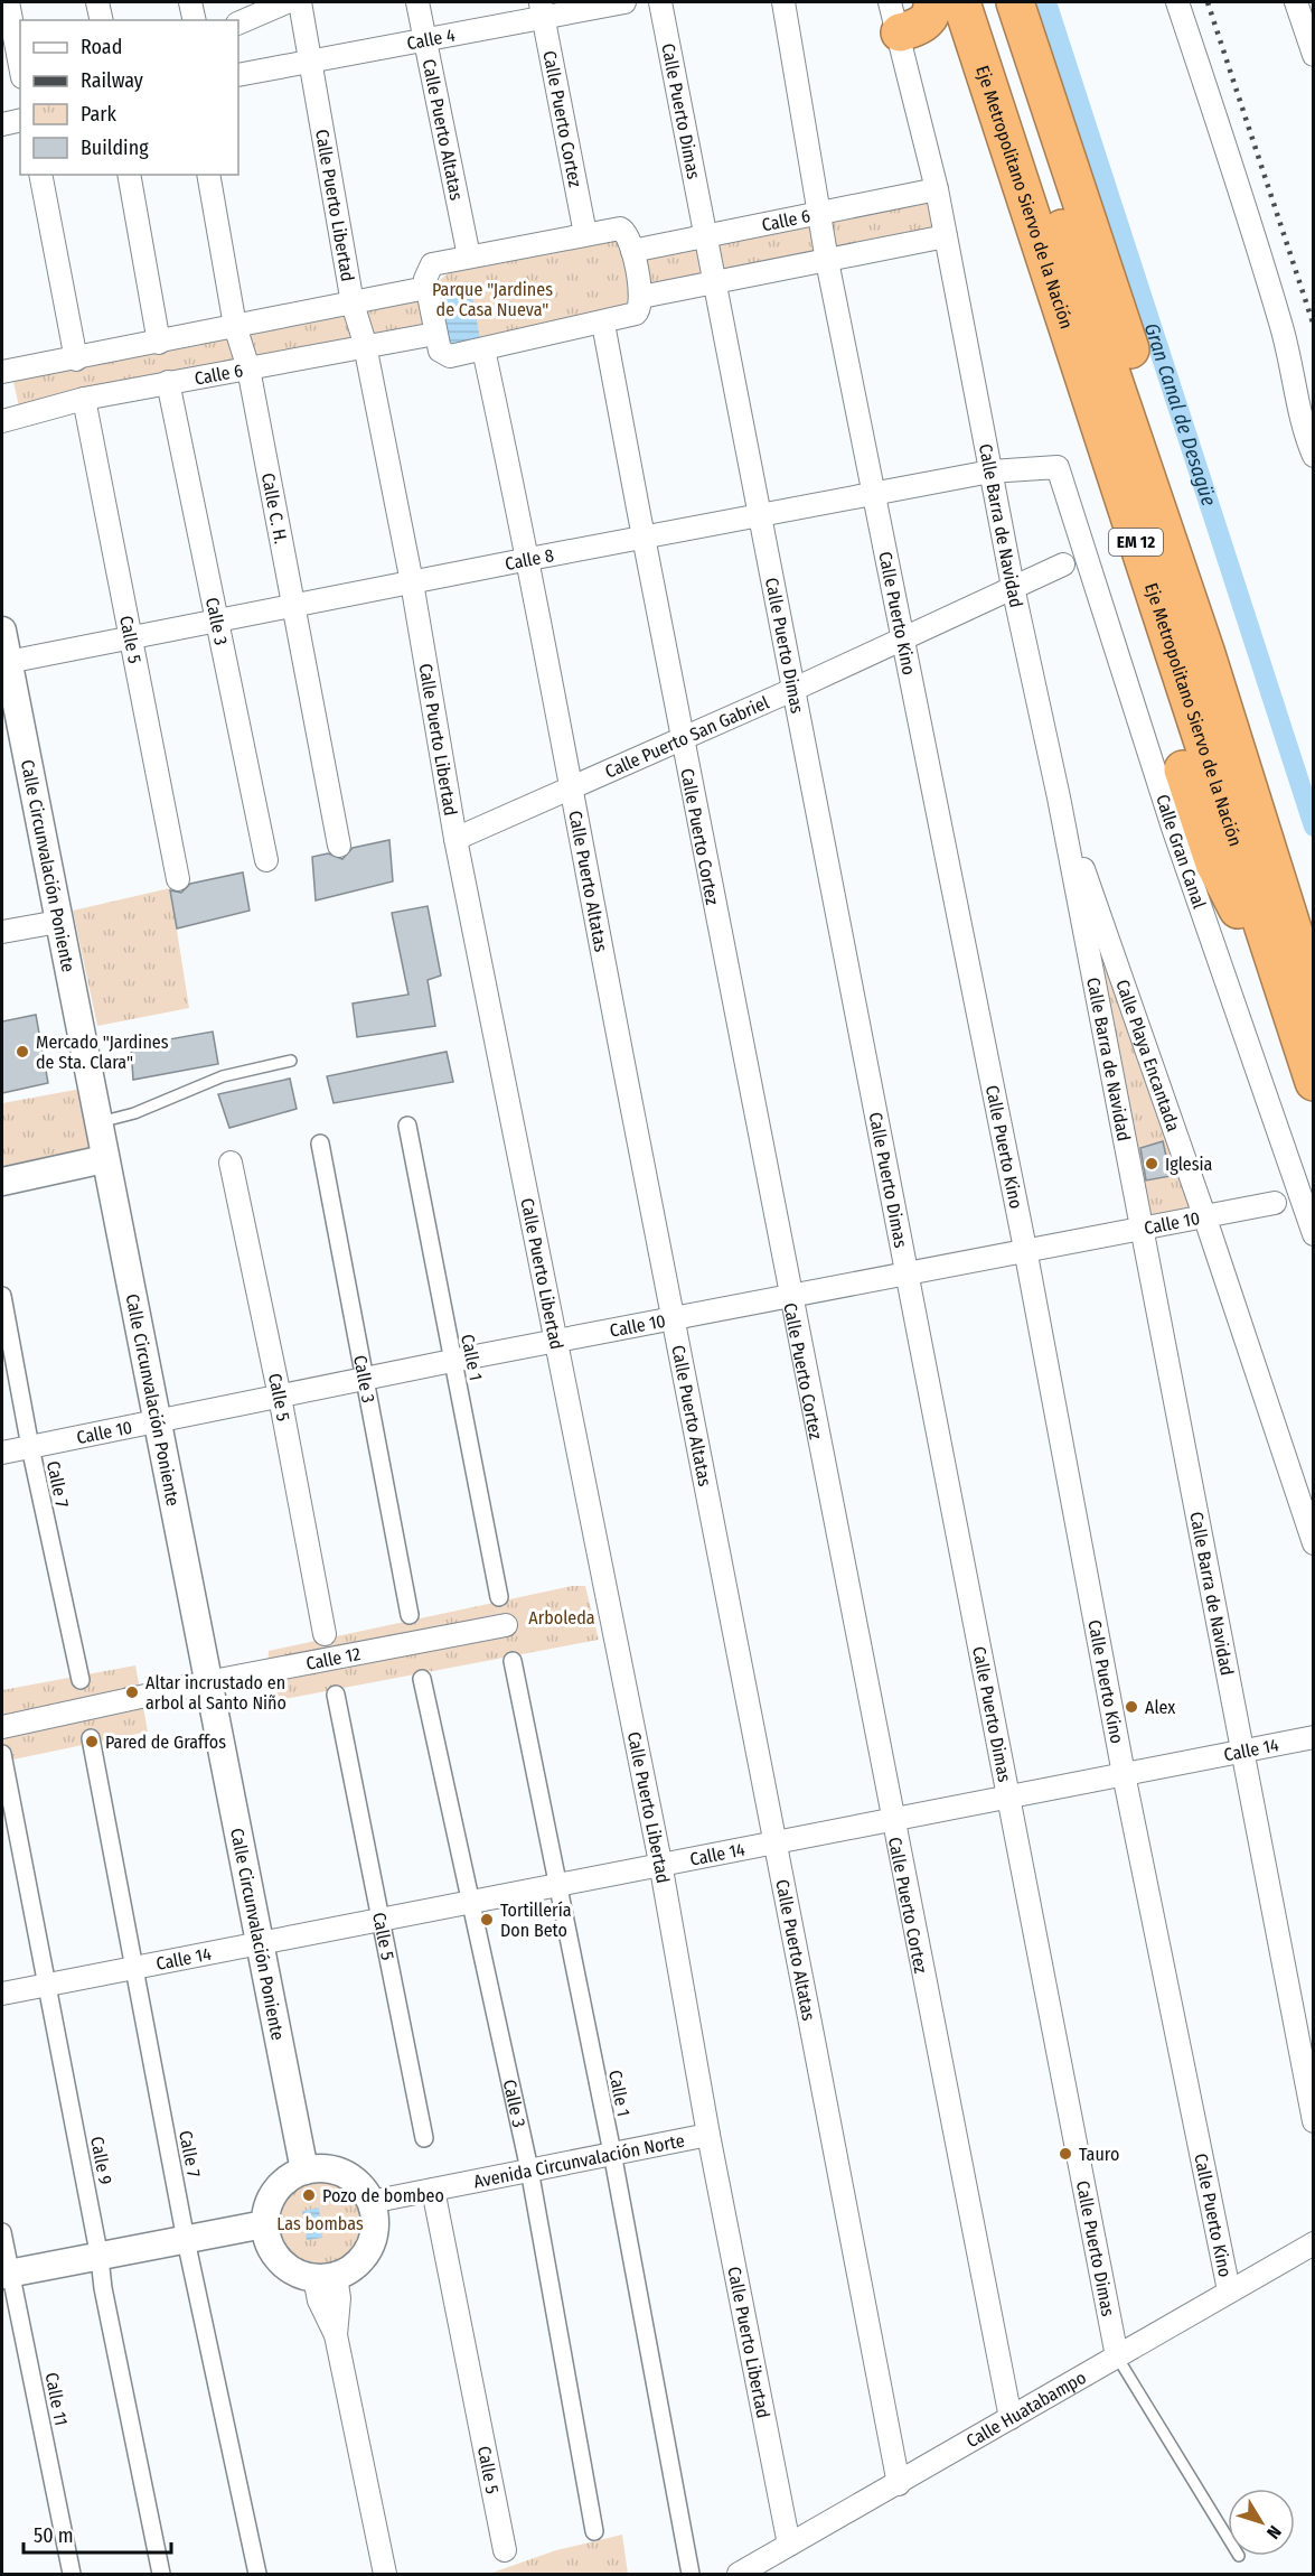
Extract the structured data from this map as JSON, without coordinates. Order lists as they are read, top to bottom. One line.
{"streets":{"highway":["Eje Metropolitano Siervo de la Nación","EM 12"],"street":["Calle 4","Calle Puerto Dimas","Calle Puerto Cortez","Calle Puerto Altatas","Calle Puerto Libertad","Calle 6","Calle C. H.","Calle Barra de Navidad","Calle 8","Calle Puerto Kino","Calle 3","Calle 5","Calle Puerto San Gabriel","Calle Gran Canal","Calle Circunvalación Poniente","Calle Playa Encantada","Calle 10","Calle 1","Calle 7","Calle 12","Calle 14","Calle 9","Avenida Circunvalación Norte","Calle 11","Calle Huatabampo"]},"crossings":[["Calle 4","Calle Puerto Cortez"],["Calle 4","Calle Puerto Altatas"],["Calle 4","Calle Puerto Libertad"],["Calle Puerto Dimas","Calle 6"],["Calle Puerto Dimas","Calle 8"],["Calle Puerto Dimas","Calle Puerto San Gabriel"],["Calle Puerto Dimas","Calle 10"],["Calle Puerto Dimas","Calle 14"],["Calle Puerto Dimas","Calle Huatabampo"],["Calle Puerto Cortez","Calle 8"],["Calle Puerto Cortez","Calle Puerto San Gabriel"],["Calle Puerto Cortez","Calle 10"],["Calle Puerto Cortez","Calle 14"],["Calle Puerto Cortez","Calle Huatabampo"],["Calle Puerto Altatas","Calle 8"],["Calle Puerto Altatas","Calle Puerto San Gabriel"],["Calle Puerto Altatas","Calle 10"],["Calle Puerto Altatas","Calle 14"],["Calle Puerto Altatas","Calle Huatabampo"],["Calle Puerto Libertad","Calle 6"],["Calle Puerto Libertad","Calle 8"],["Calle Puerto Libertad","Calle Puerto San Gabriel"],["Calle Puerto Libertad","Calle 10"],["Calle Puerto Libertad","Calle 14"],["Calle Puerto Libertad","Avenida Circunvalación Norte"],["Calle Puerto Libertad","Calle Huatabampo"],["Calle 6","Calle C. H."],["Calle 6","Calle Barra de Navidad"],["Calle 6","Calle Puerto Kino"],["Calle 6","Calle 3"],["Calle 6","Calle 5"],["Calle C. H.","Calle 8"],["Calle Barra de Navidad","Calle 8"],["Calle Barra de Navidad","Calle Puerto San Gabriel"],["Calle Barra de Navidad","Calle Playa Encantada"],["Calle Barra de Navidad","Calle 10"],["Calle Barra de Navidad","Calle 14"],["Calle 8","Calle Puerto Kino"],["Calle 8","Calle 3"],["Calle 8","Calle 5"],["Calle 8","Calle Gran Canal"],["Calle 8","Calle Circunvalación Poniente"],["Calle Puerto Kino","Calle Puerto San Gabriel"],["Calle Puerto Kino","Calle 10"],["Calle Puerto Kino","Calle 14"],["Calle Puerto Kino","Calle Huatabampo"],["Calle 3","Calle 10"],["Calle 3","Calle 14"],["Calle 3","Avenida Circunvalación Norte"],["Calle 5","Calle 10"],["Calle 5","Calle 14"],["Calle 5","Avenida Circunvalación Norte"],["Calle Circunvalación Poniente","Calle 10"],["Calle Circunvalación Poniente","Calle 12"],["Calle Circunvalación Poniente","Calle 14"],["Calle Circunvalación Poniente","Avenida Circunvalación Norte"],["Calle Playa Encantada","Calle 10"],["Calle 10","Calle 1"],["Calle 10","Calle 7"],["Calle 1","Calle 14"],["Calle 1","Avenida Circunvalación Norte"],["Calle 7","Calle 14"],["Calle 14","Calle 9"]],"water":["Gran Canal de Desagüe"],"parks":["Parque \"Jardines de Casa Nueva\"","Arboleda","Las bombas"],"places":["Mercado \"Jardines de Sta. Clara\"","Iglesia","Altar incrustado en arbol al Santo Niño","Alex","Pared de Graffos","Tortillería Don Beto","Tauro","Pozo de bombeo"],"legend":["Road","Railway","Park","Building"],"scale_bar":"50 m","north":"bottom right"}
